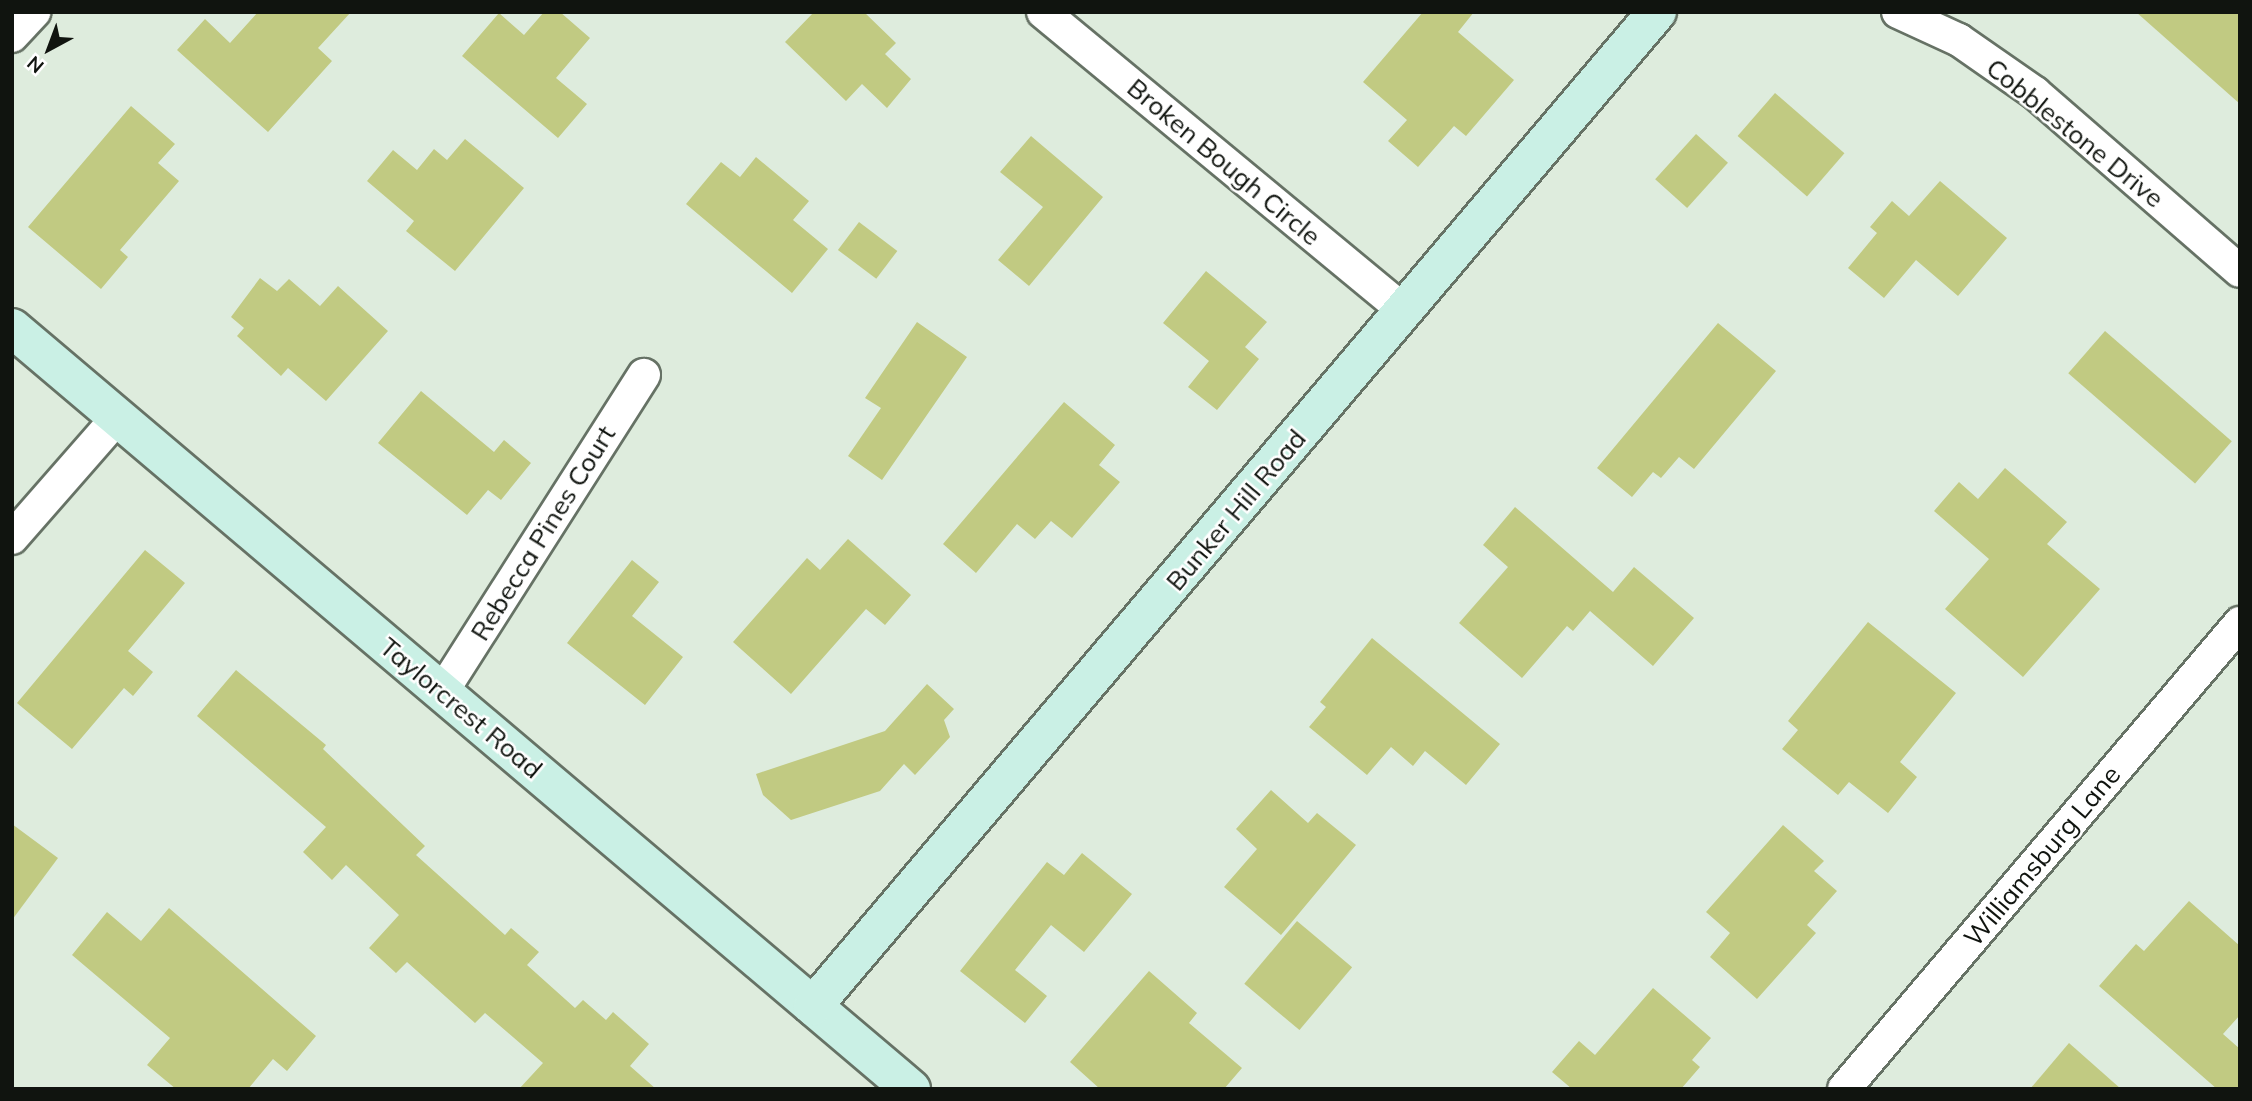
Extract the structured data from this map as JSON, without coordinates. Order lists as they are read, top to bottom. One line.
{"streets":{"street":["Cobblestone Drive","Broken Bough Circle","Bunker Hill Road","Rebecca Pines Court","Taylorcrest Road","Williamsburg Lane"]},"crossings":[["Broken Bough Circle","Bunker Hill Road"],["Bunker Hill Road","Taylorcrest Road"],["Rebecca Pines Court","Taylorcrest Road"]],"north":"bottom left"}
